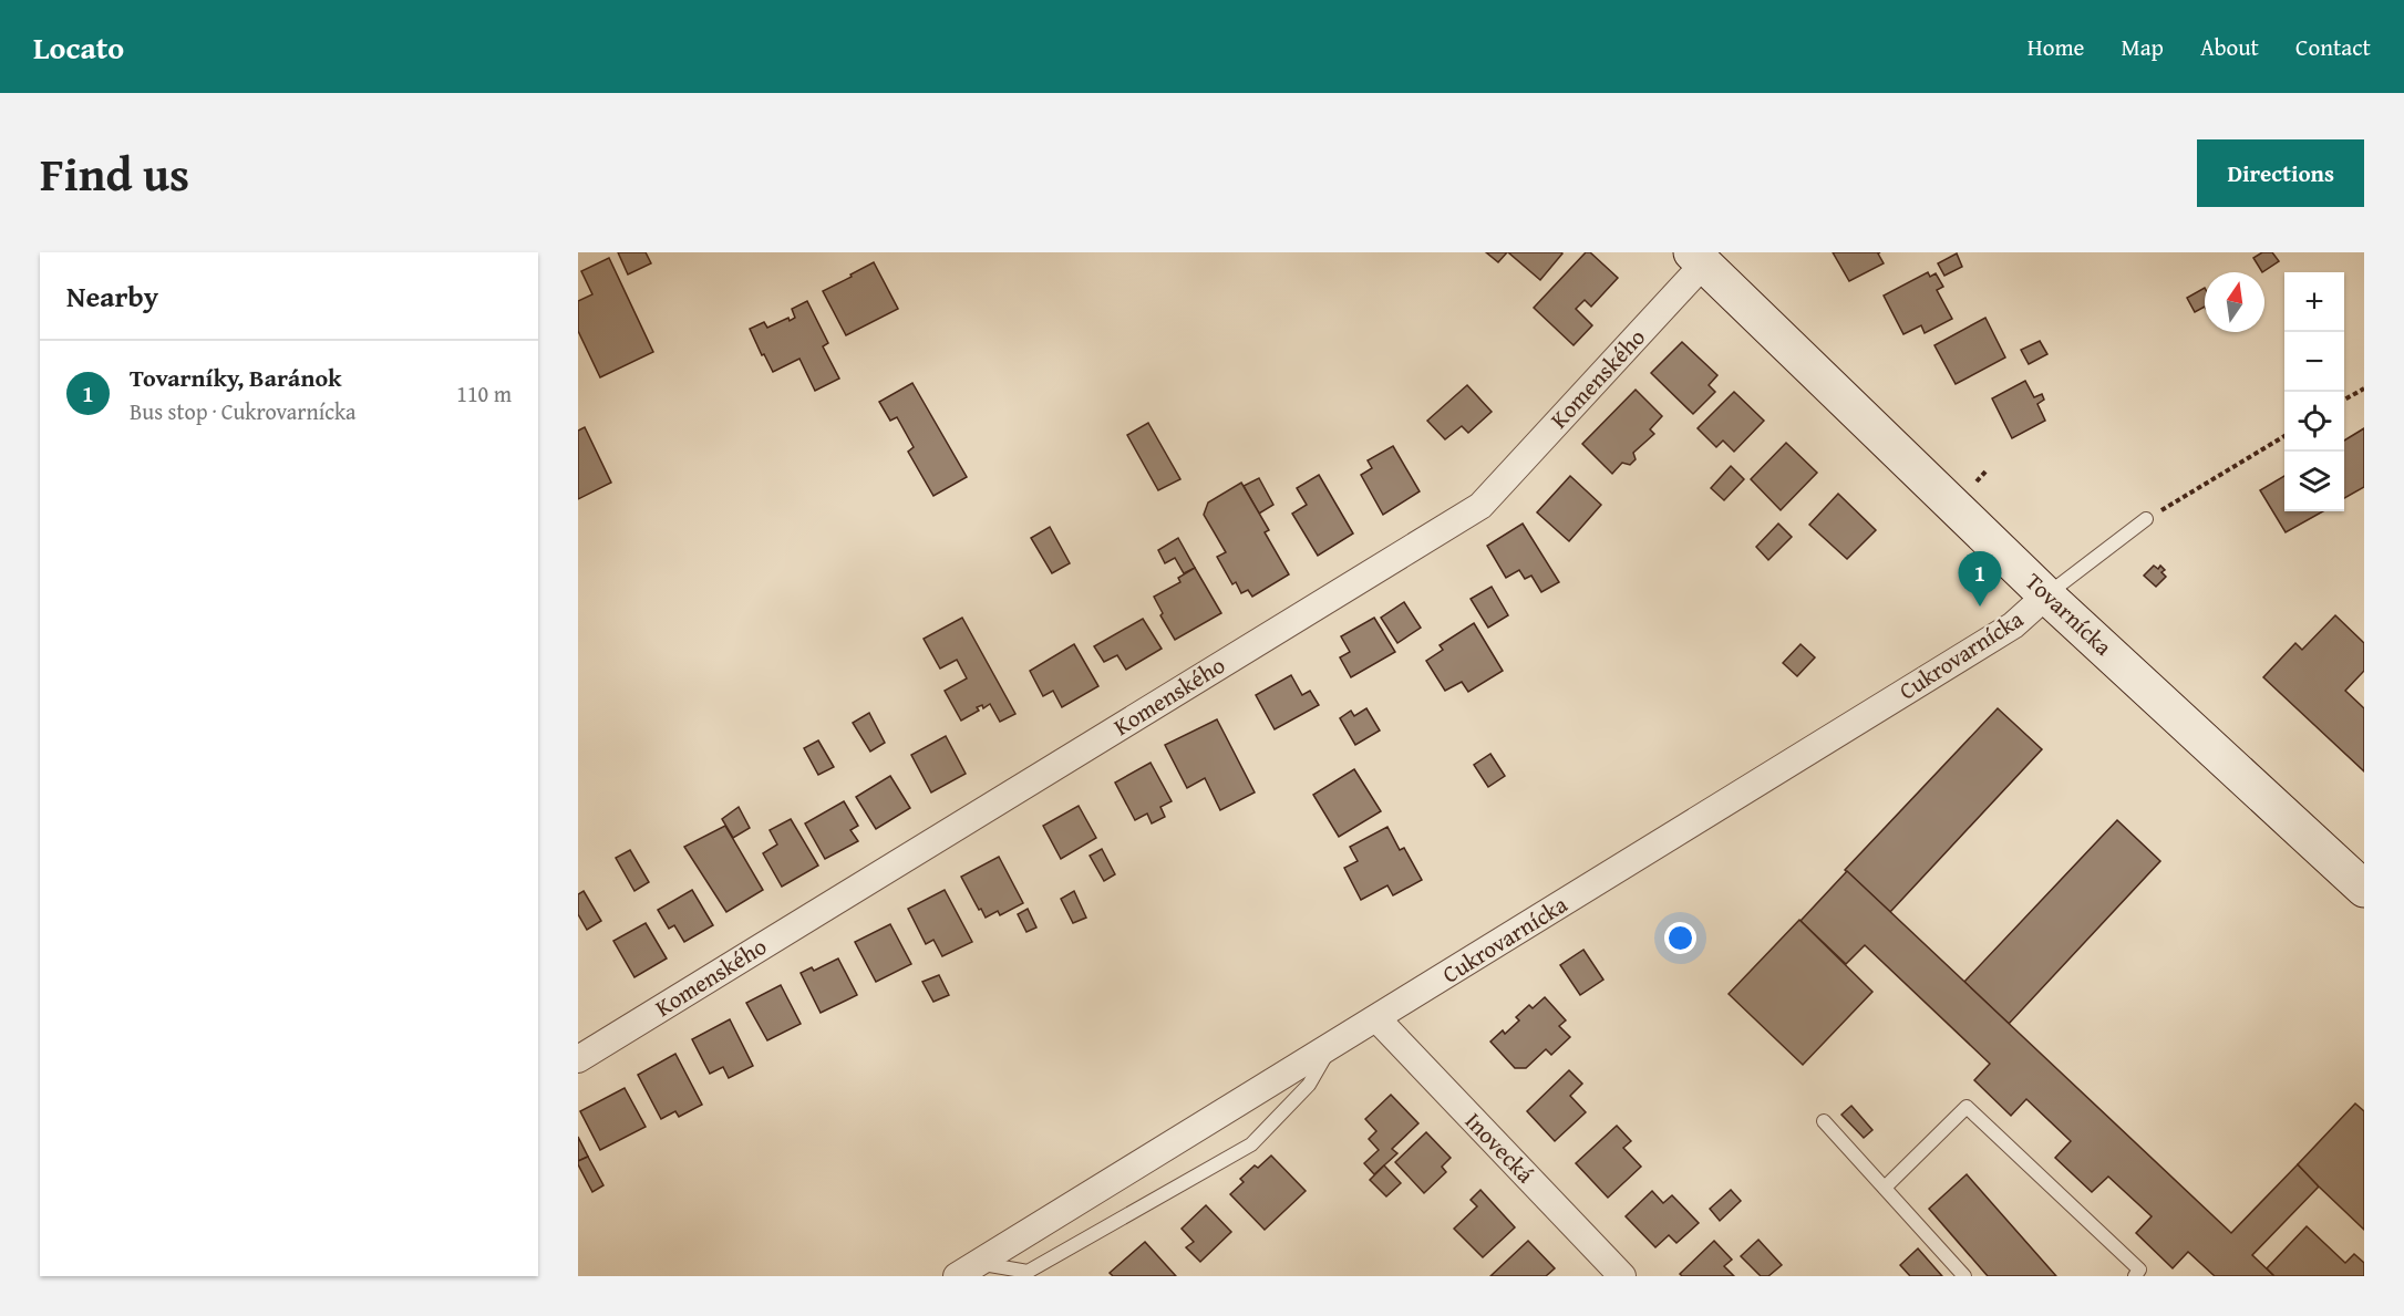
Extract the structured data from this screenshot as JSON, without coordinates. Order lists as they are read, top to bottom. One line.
{"streets":{"main road":["Tovarnícka"],"street":["Komenského","Cukrovarnícka","Inovecká"]},"crossings":[["Komenského","Tovarnícka"],["Tovarnícka","Cukrovarnícka"],["Cukrovarnícka","Inovecká"]],"north":"top","page":{"header":"Locato","nav":["Home","Map","About","Contact"],"title":"Find us","buttons":"Directions","heading":"Nearby","map_buttons":["+","−"],"list":[{"mark":"1","name":"Tovarníky, Baránok","note":"Bus stop · Cukrovarnícka","value":"110 m"}],"pins":"1"}}
